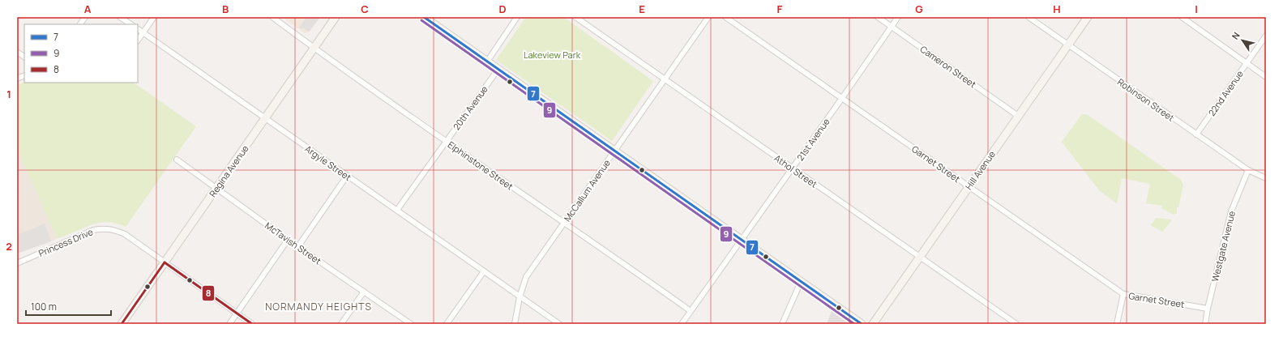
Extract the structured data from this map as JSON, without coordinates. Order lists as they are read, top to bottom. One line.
{"streets":{"street":["Cameron Street","22nd Avenue","Robinson Street","20th Avenue","21st Avenue","Argyle Street","Garnet Street","Elphinstone Street","Hill Avenue","Regina Avenue","Athol Street","McCallum Avenue","Princess Drive","McTavish Street","Westgate Avenue"]},"crossings":[["Cameron Street","21st Avenue"],["Cameron Street","Hill Avenue"],["22nd Avenue","Robinson Street"],["Robinson Street","Hill Avenue"],["Robinson Street","Westgate Avenue"],["20th Avenue","Argyle Street"],["20th Avenue","Elphinstone Street"],["21st Avenue","Garnet Street"],["21st Avenue","Elphinstone Street"],["21st Avenue","Athol Street"],["Argyle Street","Regina Avenue"],["Argyle Street","McCallum Avenue"],["Garnet Street","Hill Avenue"],["Garnet Street","Westgate Avenue"],["Elphinstone Street","Regina Avenue"],["Elphinstone Street","McCallum Avenue"],["Hill Avenue","Athol Street"],["Regina Avenue","Princess Drive"],["Regina Avenue","McTavish Street"],["Athol Street","McCallum Avenue"]],"districts":["NORMANDY HEIGHTS"],"parks":["Lakeview Park"],"lines":["transit line 7","transit line 9","transit line 8"],"legend":["7","9","8"],"scale_bar":"100 m","north":"top left","grid":{"columns":["A","B","C","D","E","F","G","H","I"],"rows":["1","2"]}}
